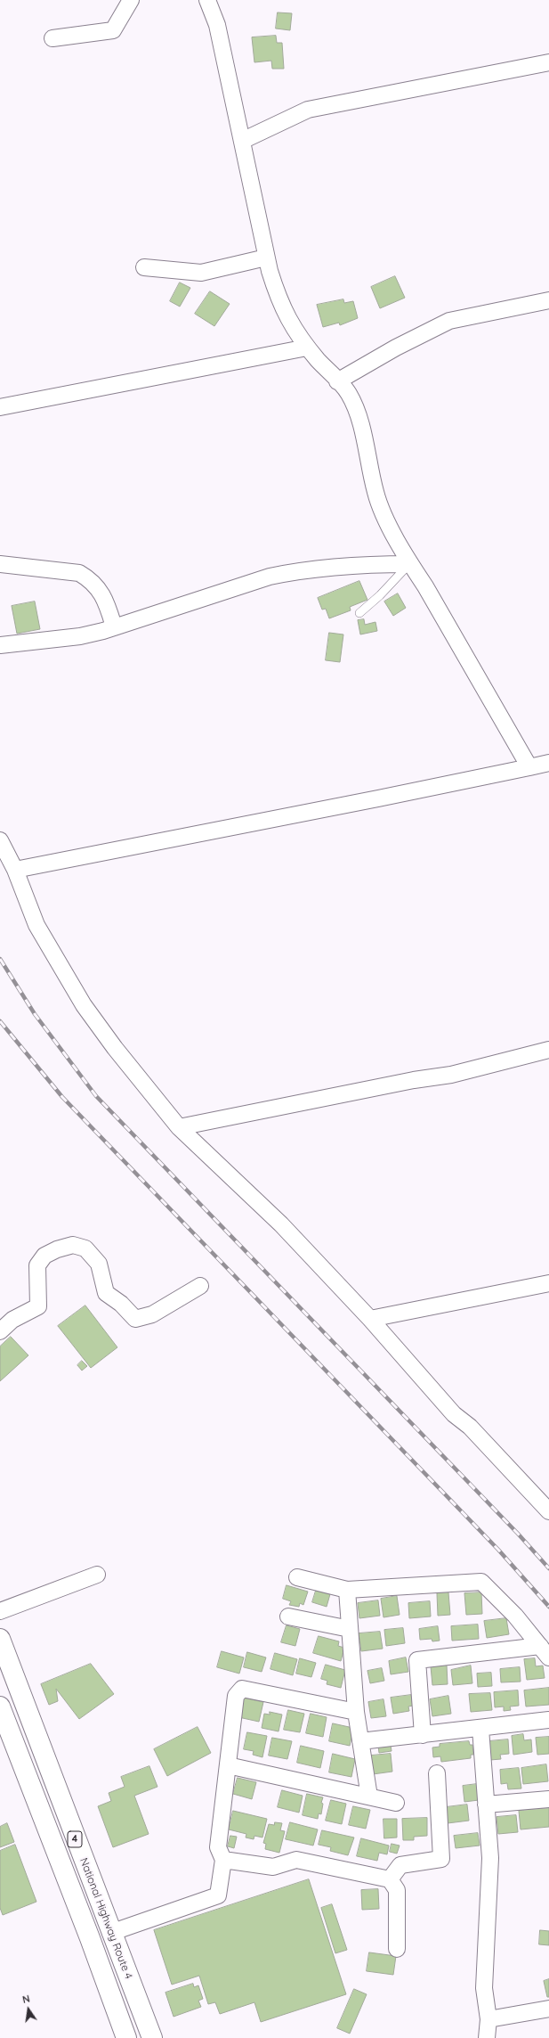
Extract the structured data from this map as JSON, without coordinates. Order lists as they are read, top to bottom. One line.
{"streets":{"highway":["4","National Highway Route 4"]},"north":"top"}
